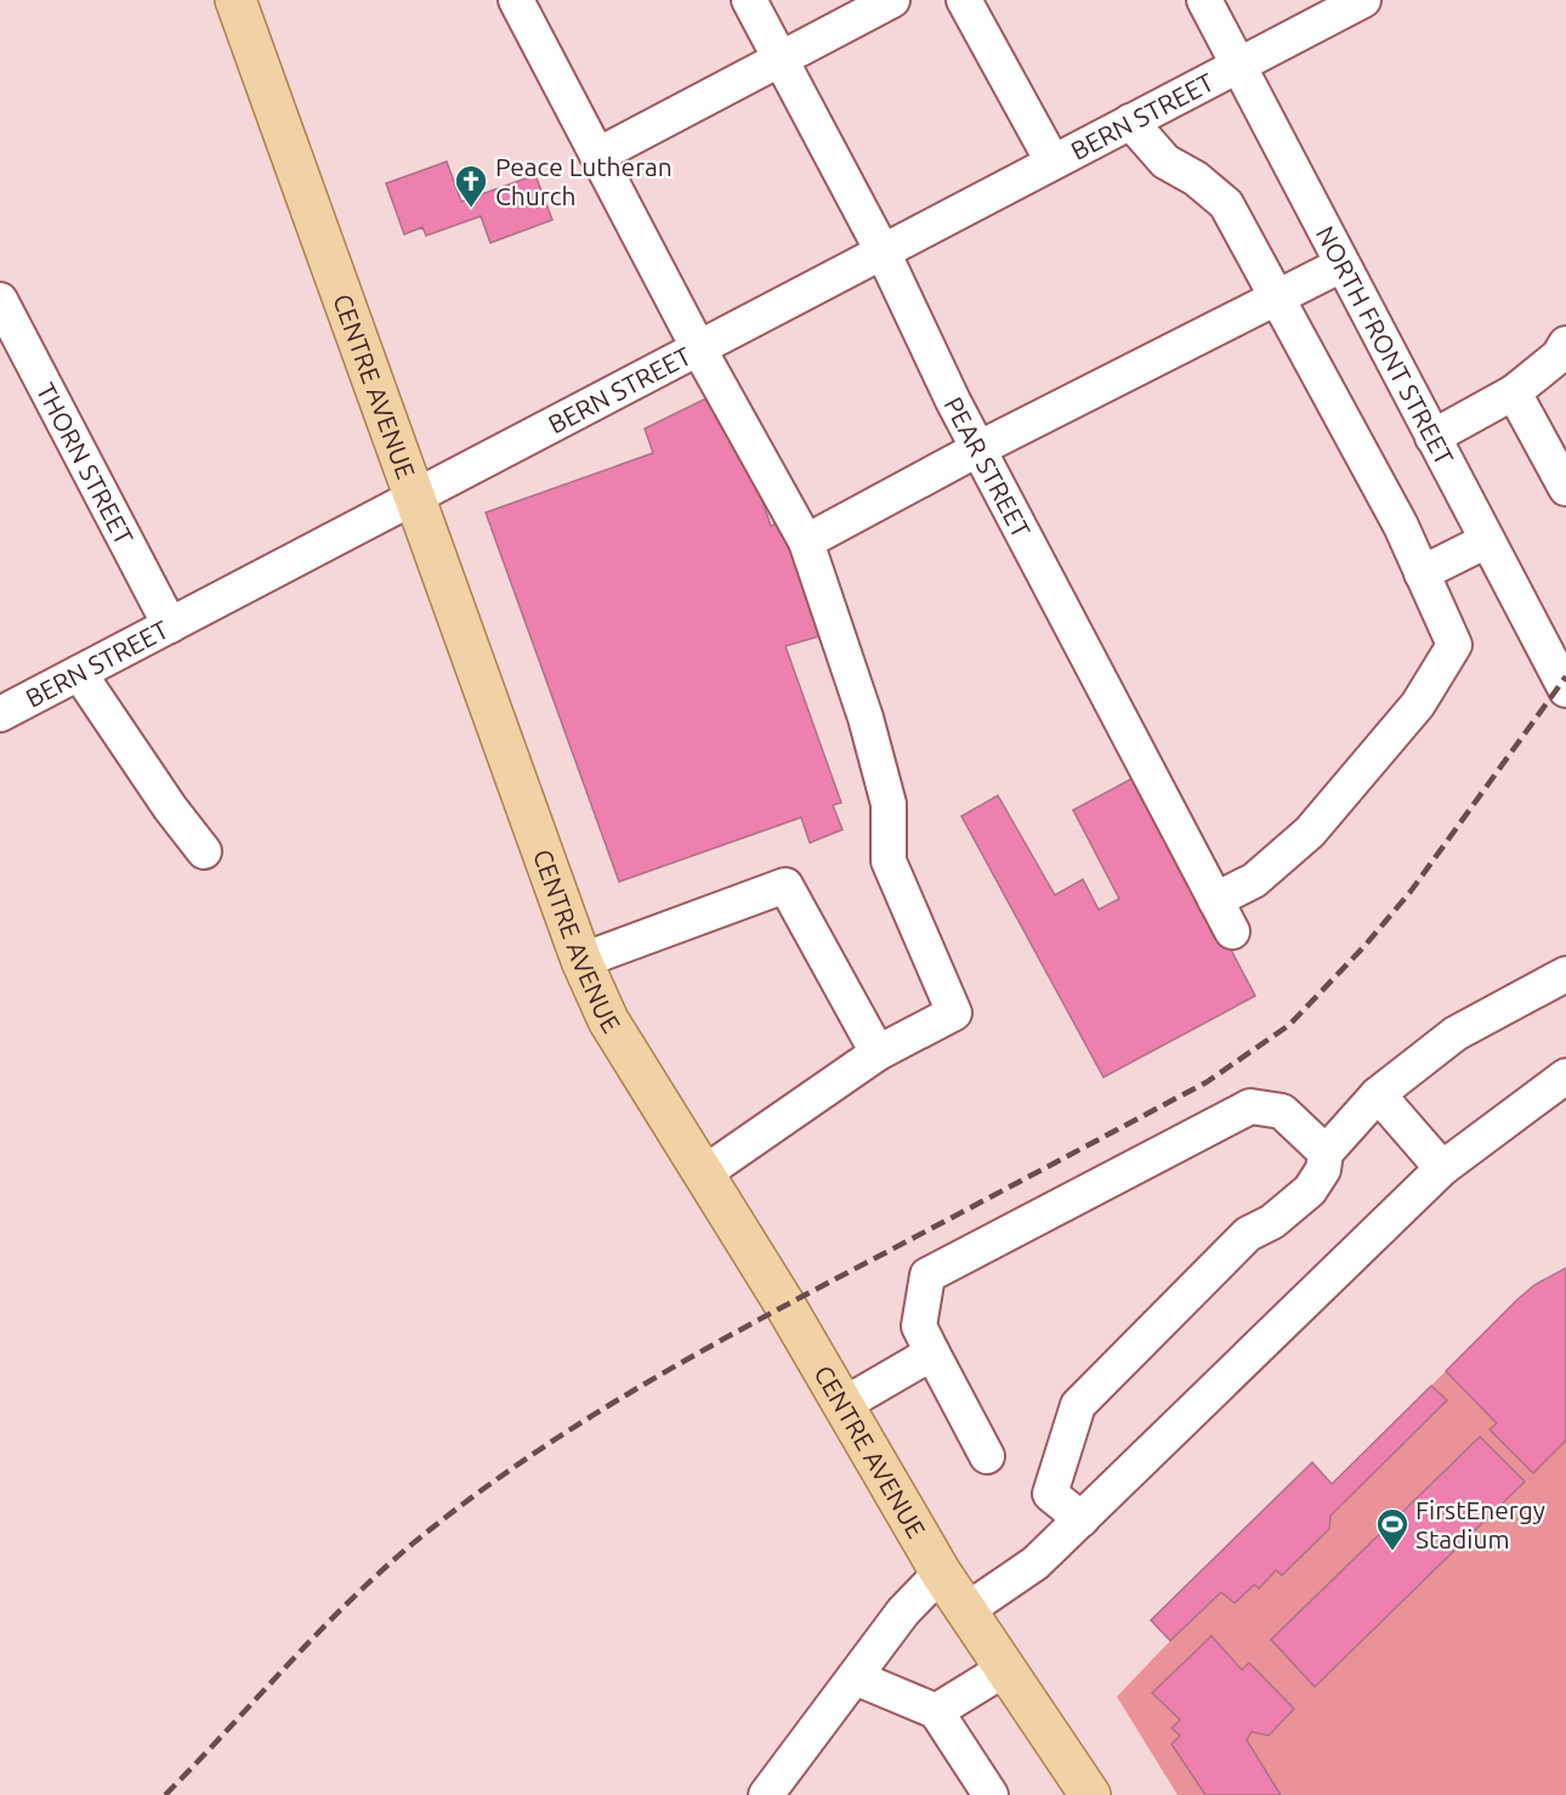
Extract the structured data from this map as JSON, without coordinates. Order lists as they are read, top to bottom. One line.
{"streets":{"main road":["CENTRE AVENUE"],"street":["BERN STREET","NORTH FRONT STREET","THORN STREET","PEAR STREET"]},"crossings":[["BERN STREET","NORTH FRONT STREET"],["BERN STREET","CENTRE AVENUE"],["BERN STREET","THORN STREET"],["BERN STREET","PEAR STREET"]],"places":{"church":["Peace Lutheran Church"],"sports":["FirstEnergy Stadium"]}}
